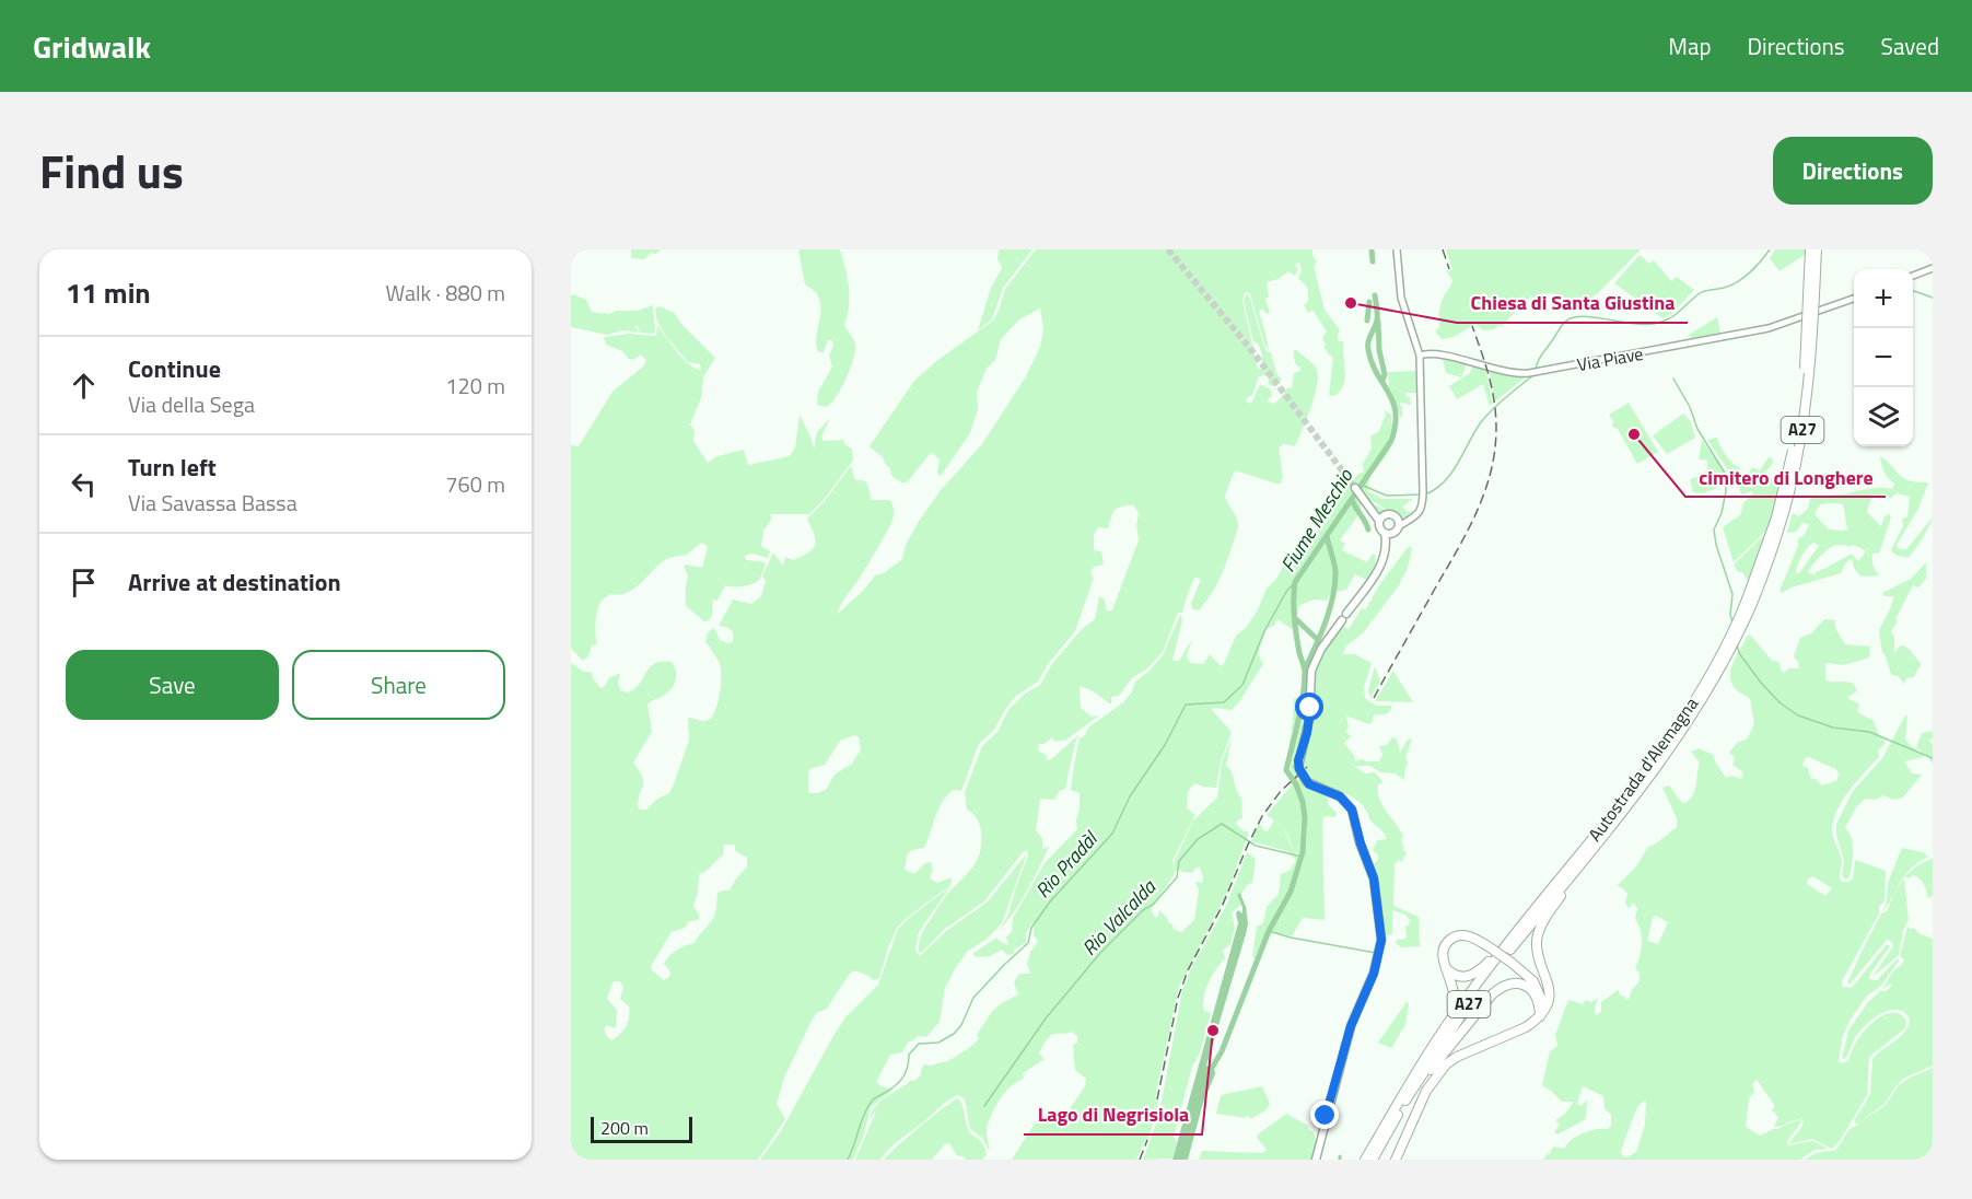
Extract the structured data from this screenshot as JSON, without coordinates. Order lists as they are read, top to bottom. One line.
{"streets":{"highway":["A27","Autostrada d'Alemagna"],"main road":["Via Piave"]},"crossings":[["A27","Autostrada d'Alemagna"]],"water":["Fiume Meschio","Rio Pradàl","Rio Valcalda"],"places":["Chiesa di Santa Giustina","cimitero di Longhere","Lago di Negrisiola"],"scale_bar":"200 m","page":{"header":"Gridwalk","nav":["Map","Directions","Saved"],"title":"Find us","buttons":["Directions",["Save","Share"]],"heading":["11 min","Walk · 880 m"],"map_buttons":["+","−"],"list":[["Continue","Via della Sega","120 m"],["Turn left","Via Savassa Bassa","760 m"],"Arrive at destination"],"scale":"200 m"}}
